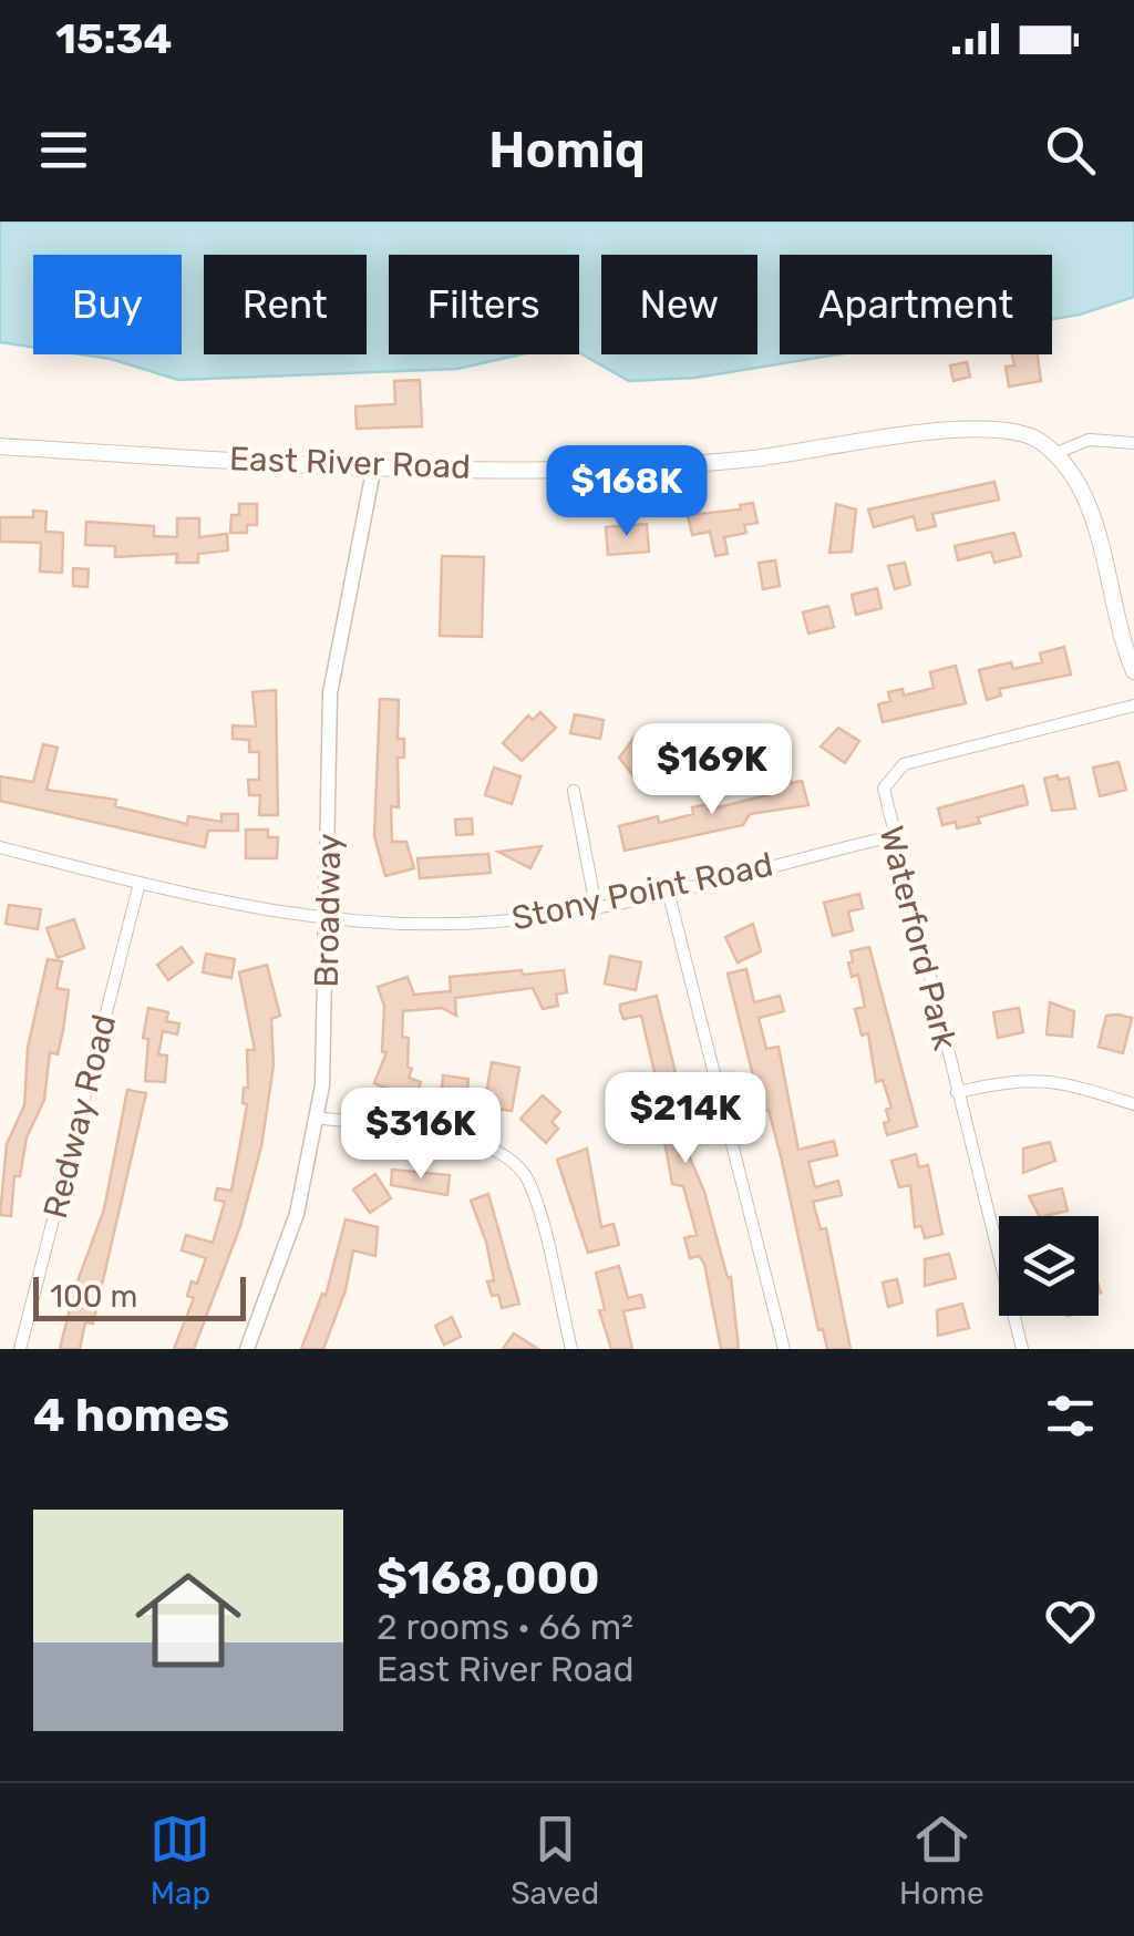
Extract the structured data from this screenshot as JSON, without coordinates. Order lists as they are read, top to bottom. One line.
{"streets":{"main road":["East River Road"],"street":["Stony Point Road","Broadway","Waterford Park","Redway Road"]},"crossings":[["East River Road","Broadway"],["Stony Point Road","Broadway"],["Stony Point Road","Waterford Park"],["Stony Point Road","Redway Road"]],"scale_bar":"100 m","page":{"status":"15:34","header":"Homiq","chip":["Buy","Rent","Filters","New","Apartment"],"price":["$168K","$169K","$214K","$316K"],"scale":"100 m","heading":"4 homes","list":[{"name":"$168,000","note":"2 rooms · 66 m² · East River Road"}],"tabs":["Map","Saved","Home"]}}
